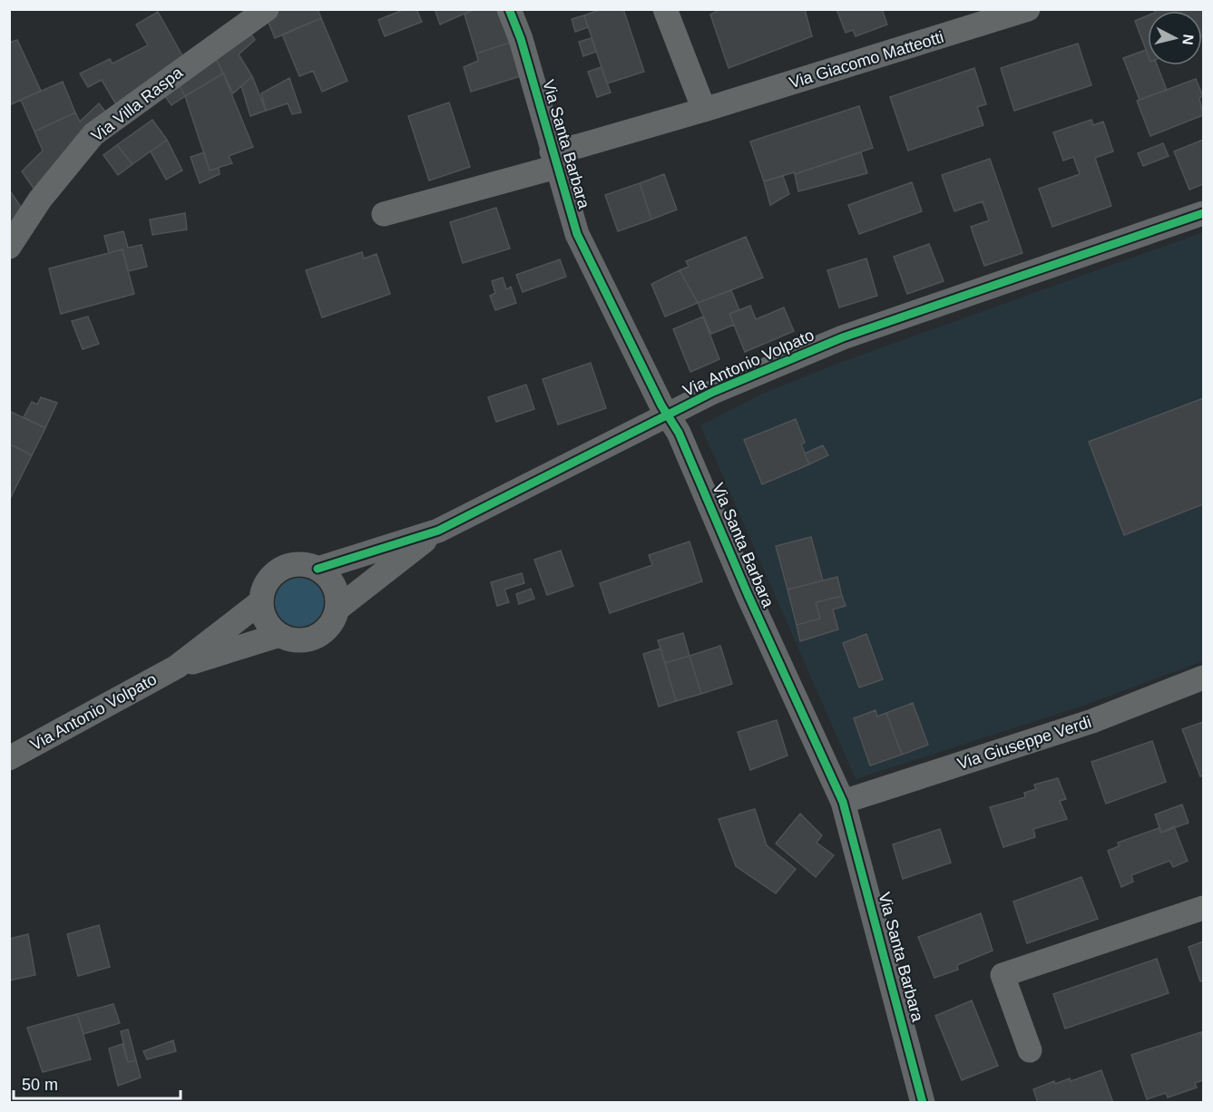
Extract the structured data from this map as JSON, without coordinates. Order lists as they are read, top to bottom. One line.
{"streets":{"street":["Via Giacomo Matteotti","Via Villa Raspa","Via Santa Barbara","Via Antonio Volpato","Via Giuseppe Verdi"]},"crossings":[["Via Giacomo Matteotti","Via Santa Barbara"],["Via Santa Barbara","Via Antonio Volpato"],["Via Santa Barbara","Via Giuseppe Verdi"]],"scale_bar":"50 m","north":"right"}
